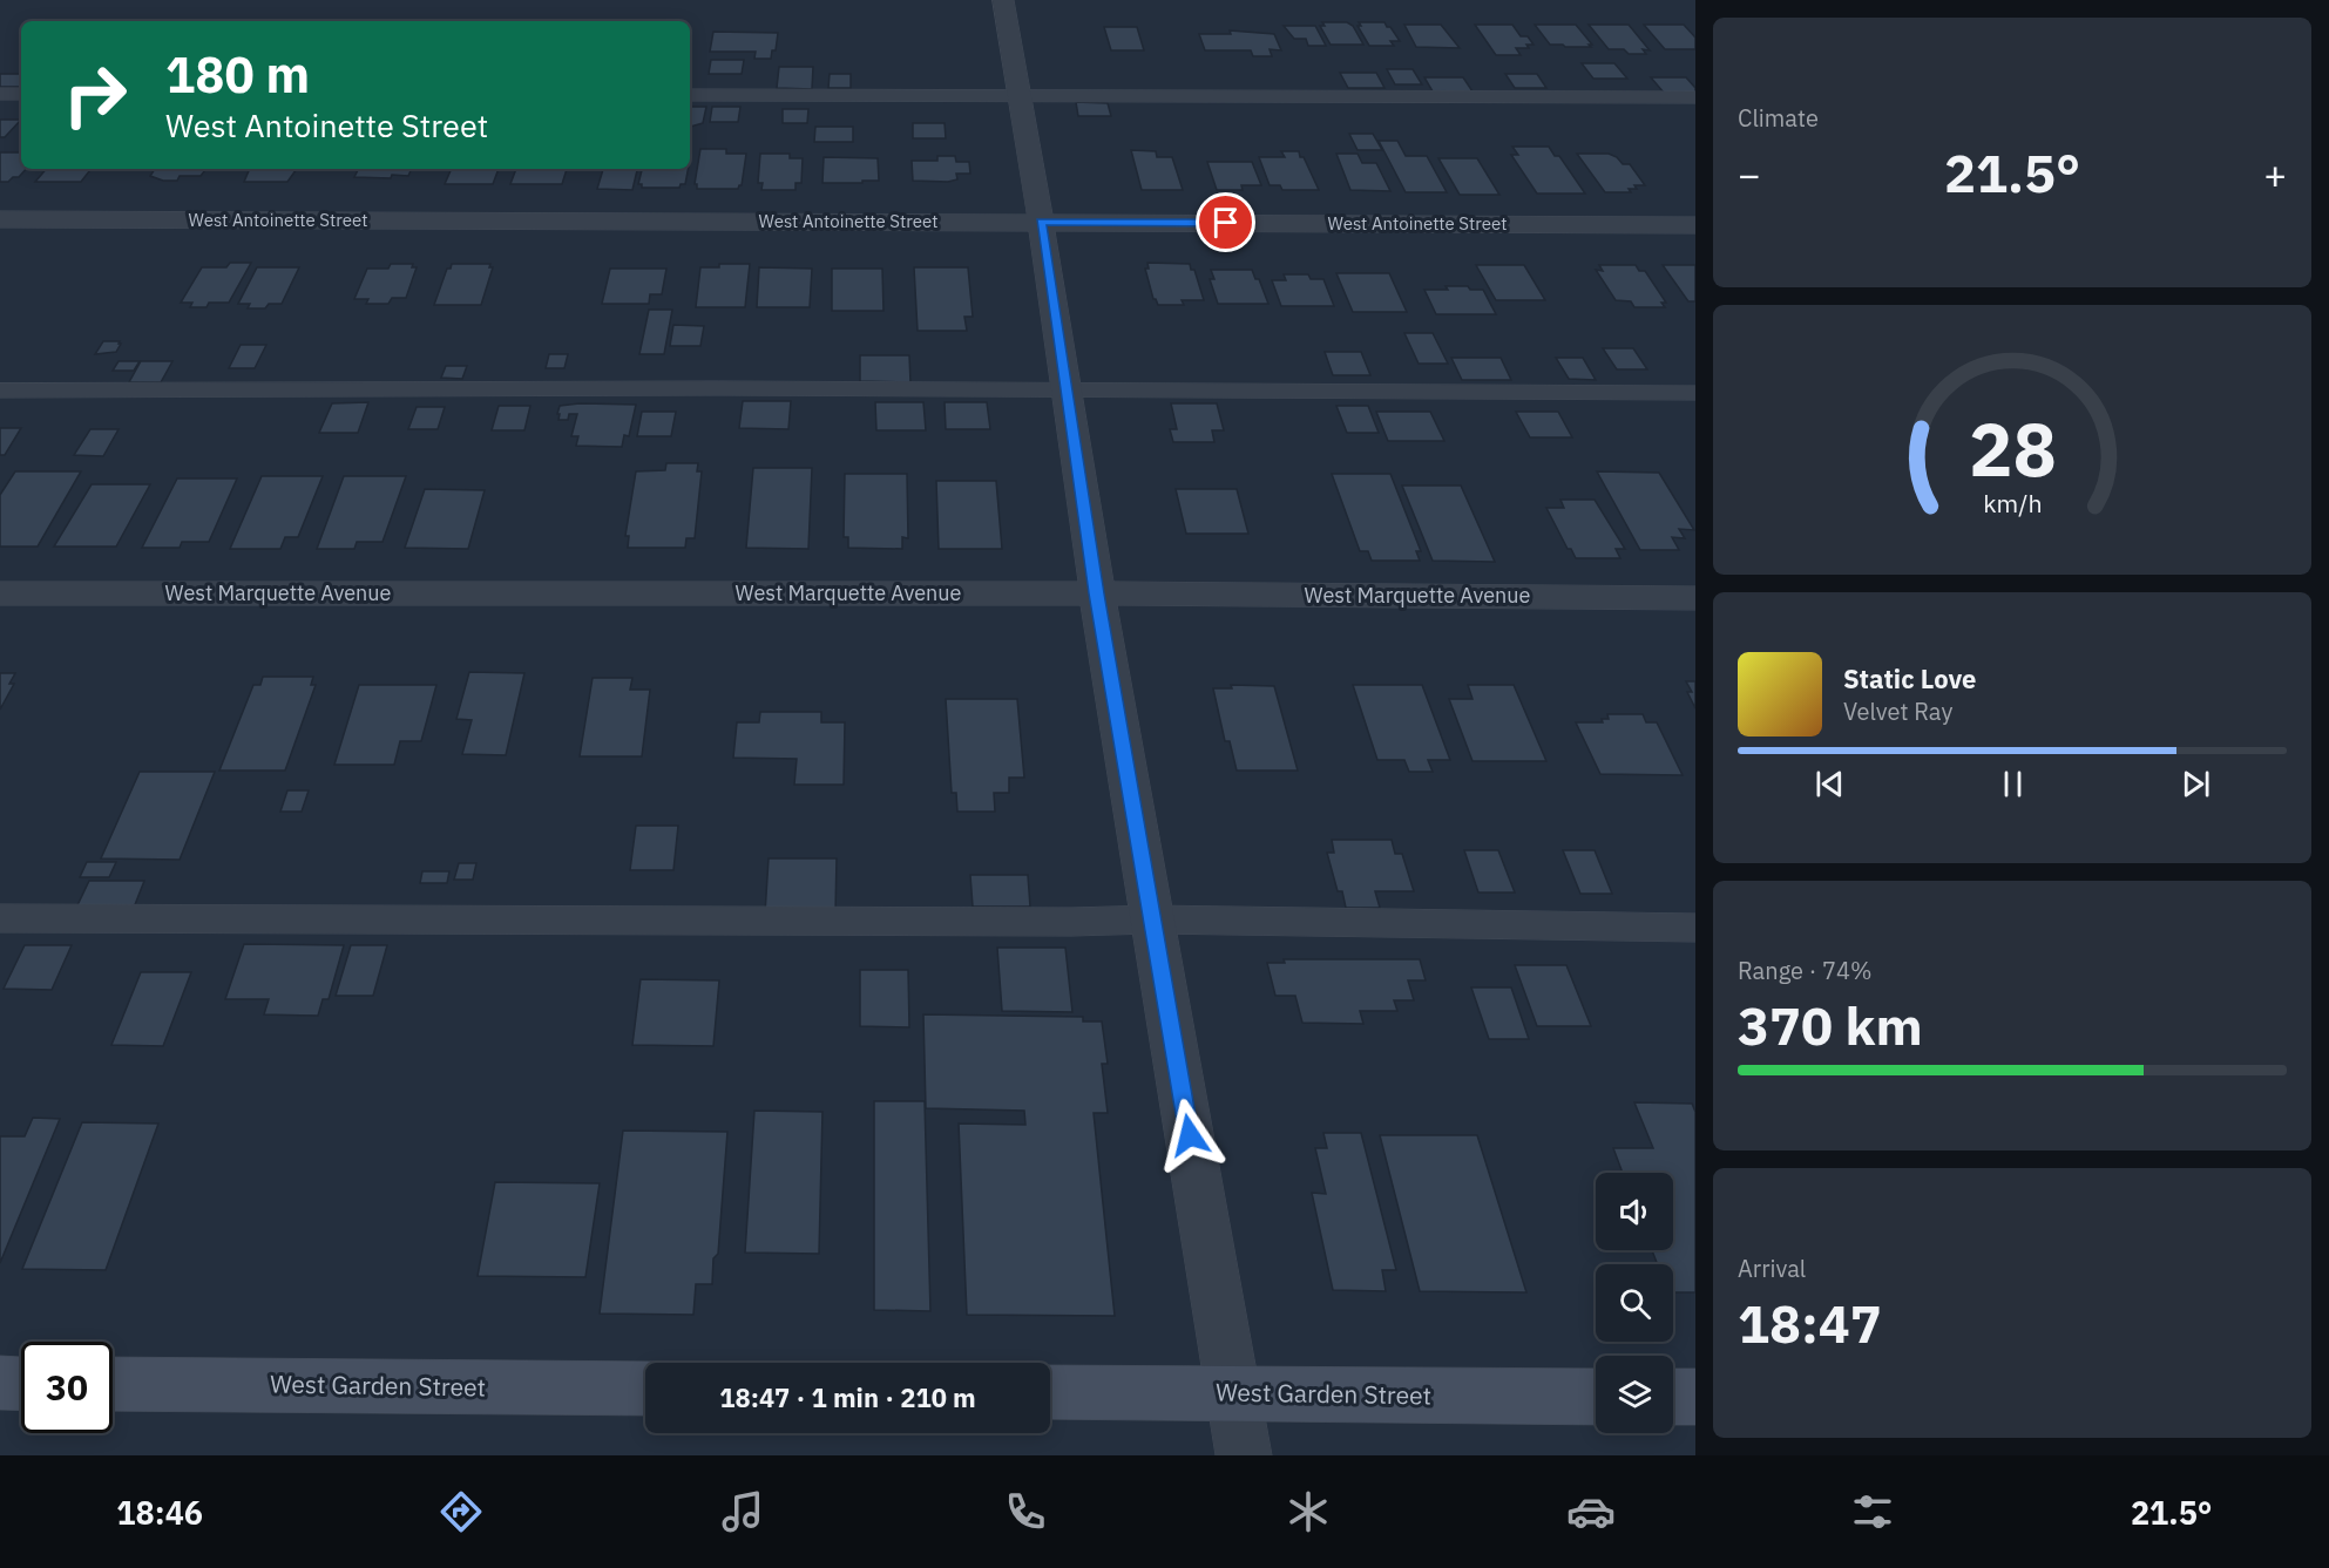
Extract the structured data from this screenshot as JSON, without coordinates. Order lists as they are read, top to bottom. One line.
{"streets":{"main road":["West Garden Street"],"street":["West Antoinette Street","West Marquette Avenue"]},"page":{"tile":["Climate",["Range · 74%","370 km"],["Arrival","18:47"]],"turn":["180 m","West Antoinette Street"],"heat":["−","21.5°","+"],"song":["Static Love","Velvet Ray"],"limit":"30","trip":"18:47 · 1 min · 210 m","tabs":["18:46","21.5°"],"gauge":["28","km/h"]}}
